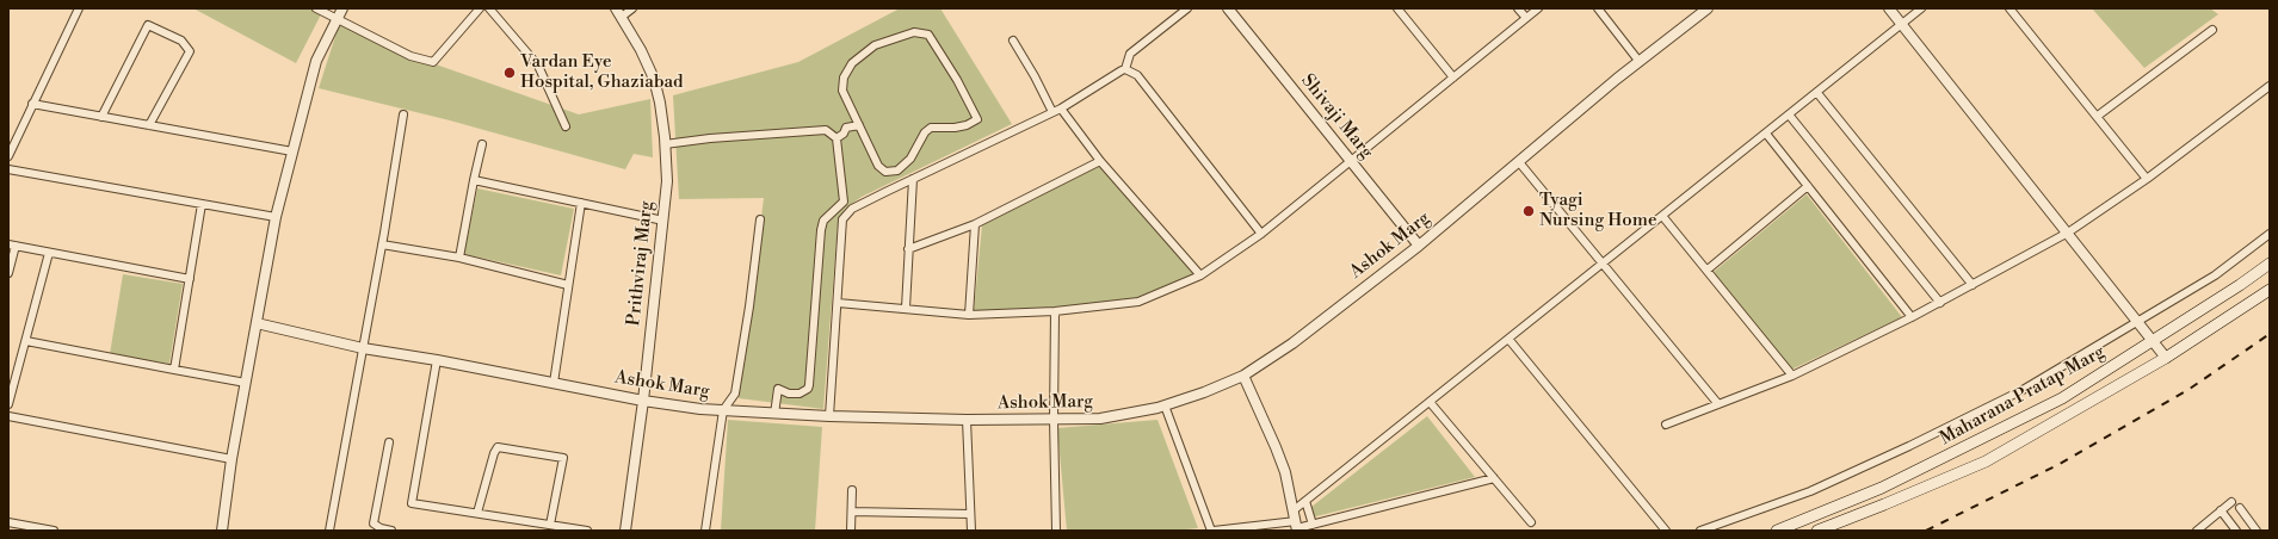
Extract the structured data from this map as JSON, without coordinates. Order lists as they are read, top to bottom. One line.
{"streets":{"main road":["Maharana Pratap Marg"],"street":["Shivaji Marg","Ashok Marg","Prithviraj Marg"]},"crossings":[["Shivaji Marg","Ashok Marg"],["Ashok Marg","Prithviraj Marg"]],"places":["Vardan Eye Hospital, Ghaziabad","Tyagi Nursing Home"]}
